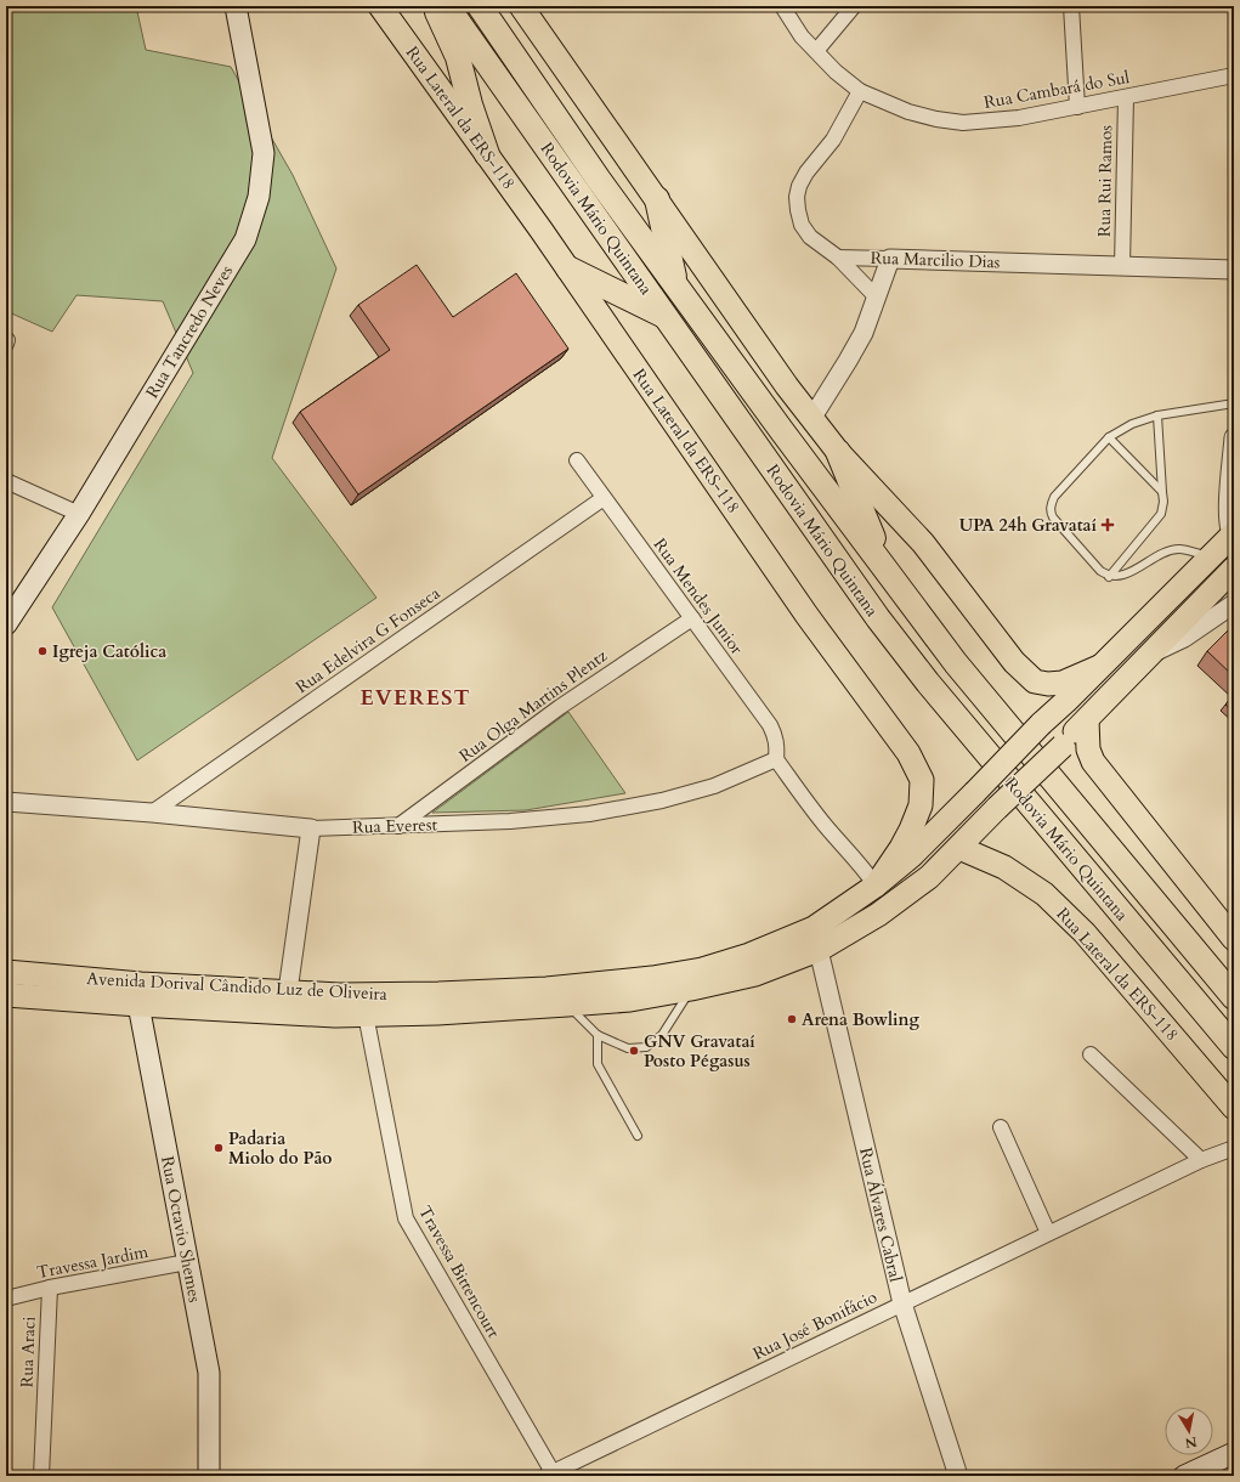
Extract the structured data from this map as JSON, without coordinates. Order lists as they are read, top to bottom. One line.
{"streets":{"highway":["Rodovia Mário Quintana"],"main road":["Rua Lateral da ERS-118","Rua Tancredo Neves","Avenida Dorival Cândido Luz de Oliveira","Rua Octavio Shemes"],"street":["Rua Cambará do Sul","Rua Rui Ramos","Rua Marcilio Dias","Rua Mendes Junior","Rua Edelvira G Fonseca","Rua Olga Martins Plentz","Rua Everest","Rua Álvares Cabral","Travessa Jardim","Travessa Bittencourt","Rua José Bonifácio","Rua Araci"]},"crossings":[["Rua Cambará do Sul","Rua Rui Ramos"],["Rua Lateral da ERS-118","Avenida Dorival Cândido Luz de Oliveira"],["Rua Rui Ramos","Rua Marcilio Dias"],["Rua Mendes Junior","Rua Edelvira G Fonseca"],["Rua Mendes Junior","Rua Olga Martins Plentz"],["Rua Mendes Junior","Rua Everest"],["Rua Edelvira G Fonseca","Rua Everest"],["Rua Olga Martins Plentz","Rua Everest"],["Avenida Dorival Cândido Luz de Oliveira","Rua Álvares Cabral"],["Avenida Dorival Cândido Luz de Oliveira","Rua Octavio Shemes"],["Avenida Dorival Cândido Luz de Oliveira","Travessa Bittencourt"],["Rua Álvares Cabral","Rua José Bonifácio"],["Rua Octavio Shemes","Travessa Jardim"],["Travessa Jardim","Rua Araci"],["Travessa Bittencourt","Rua José Bonifácio"]],"districts":["EVEREST"],"places":{"health":["UPA 24h Gravataí"],"other":["Igreja Católica","Arena Bowling","GNV Gravataí Posto Pégasus","Padaria Miolo do Pão"]},"north":"bottom"}
